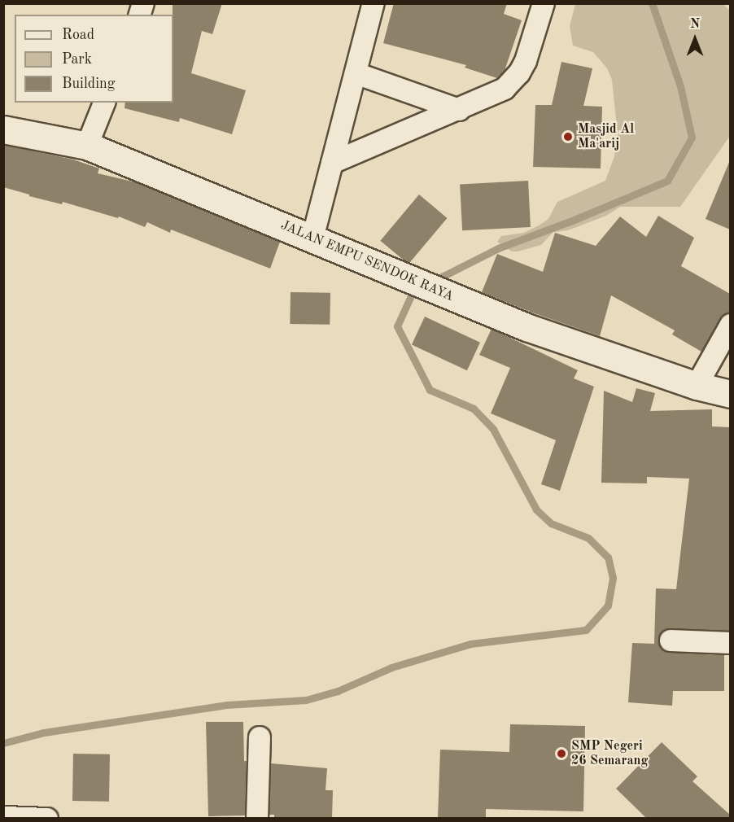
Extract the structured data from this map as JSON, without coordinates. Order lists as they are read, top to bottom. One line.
{"streets":{"main road":["JALAN EMPU SENDOK RAYA"]},"places":["Masjid Al Ma'arij","SMP Negeri 26 Semarang"],"legend":["Road","Park","Building"],"north":"top"}
